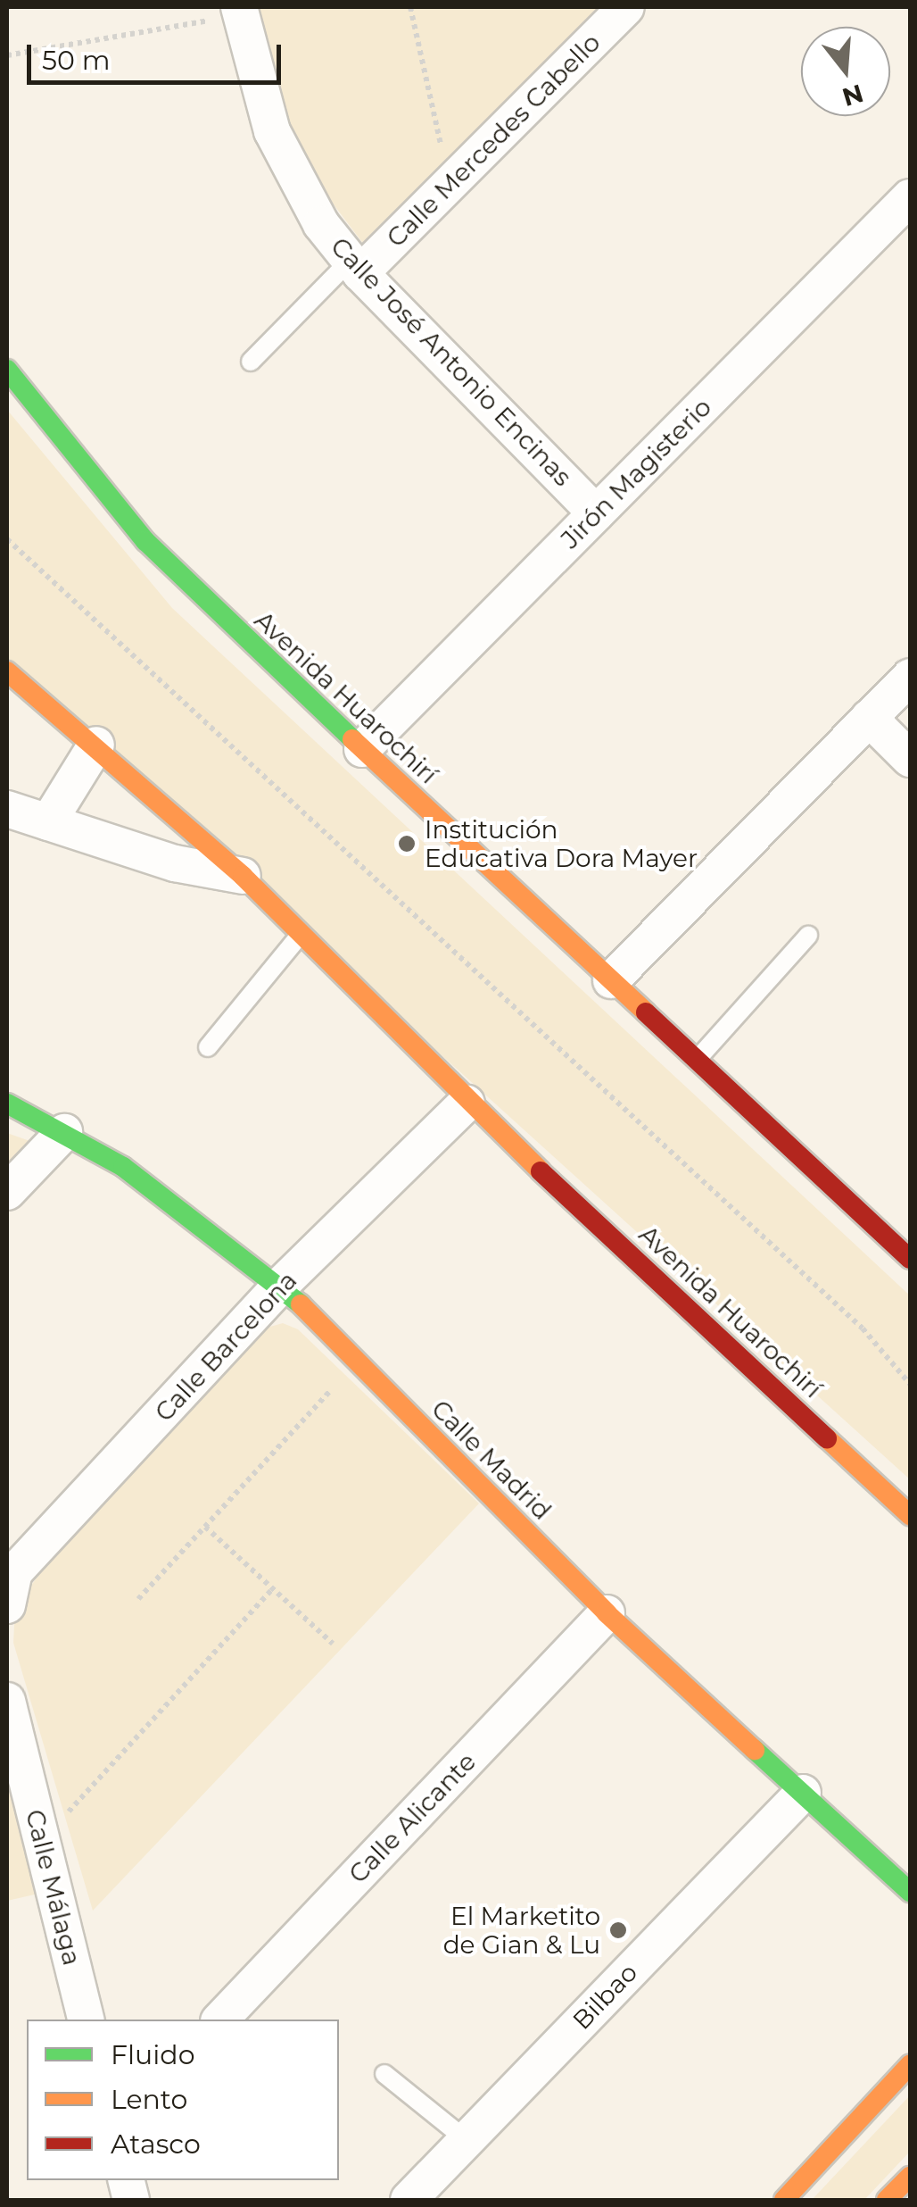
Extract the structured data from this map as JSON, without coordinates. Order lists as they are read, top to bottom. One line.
{"streets":{"main road":["Avenida Huarochirí","Calle Madrid"],"street":["Calle Mercedes Cabello","Calle José Antonio Encinas","Jirón Magisterio","Calle Barcelona","Calle Alicante","Calle Málaga","Bilbao"]},"crossings":[["Calle Mercedes Cabello","Calle José Antonio Encinas"],["Calle José Antonio Encinas","Jirón Magisterio"],["Jirón Magisterio","Avenida Huarochirí"],["Avenida Huarochirí","Calle Barcelona"],["Calle Barcelona","Calle Madrid"],["Calle Madrid","Calle Alicante"],["Calle Madrid","Bilbao"]],"places":["Institución Educativa Dora Mayer","El Marketito de Gian & Lu"],"legend":["Fluido","Lento","Atasco"],"scale_bar":"50 m","north":"bottom"}
